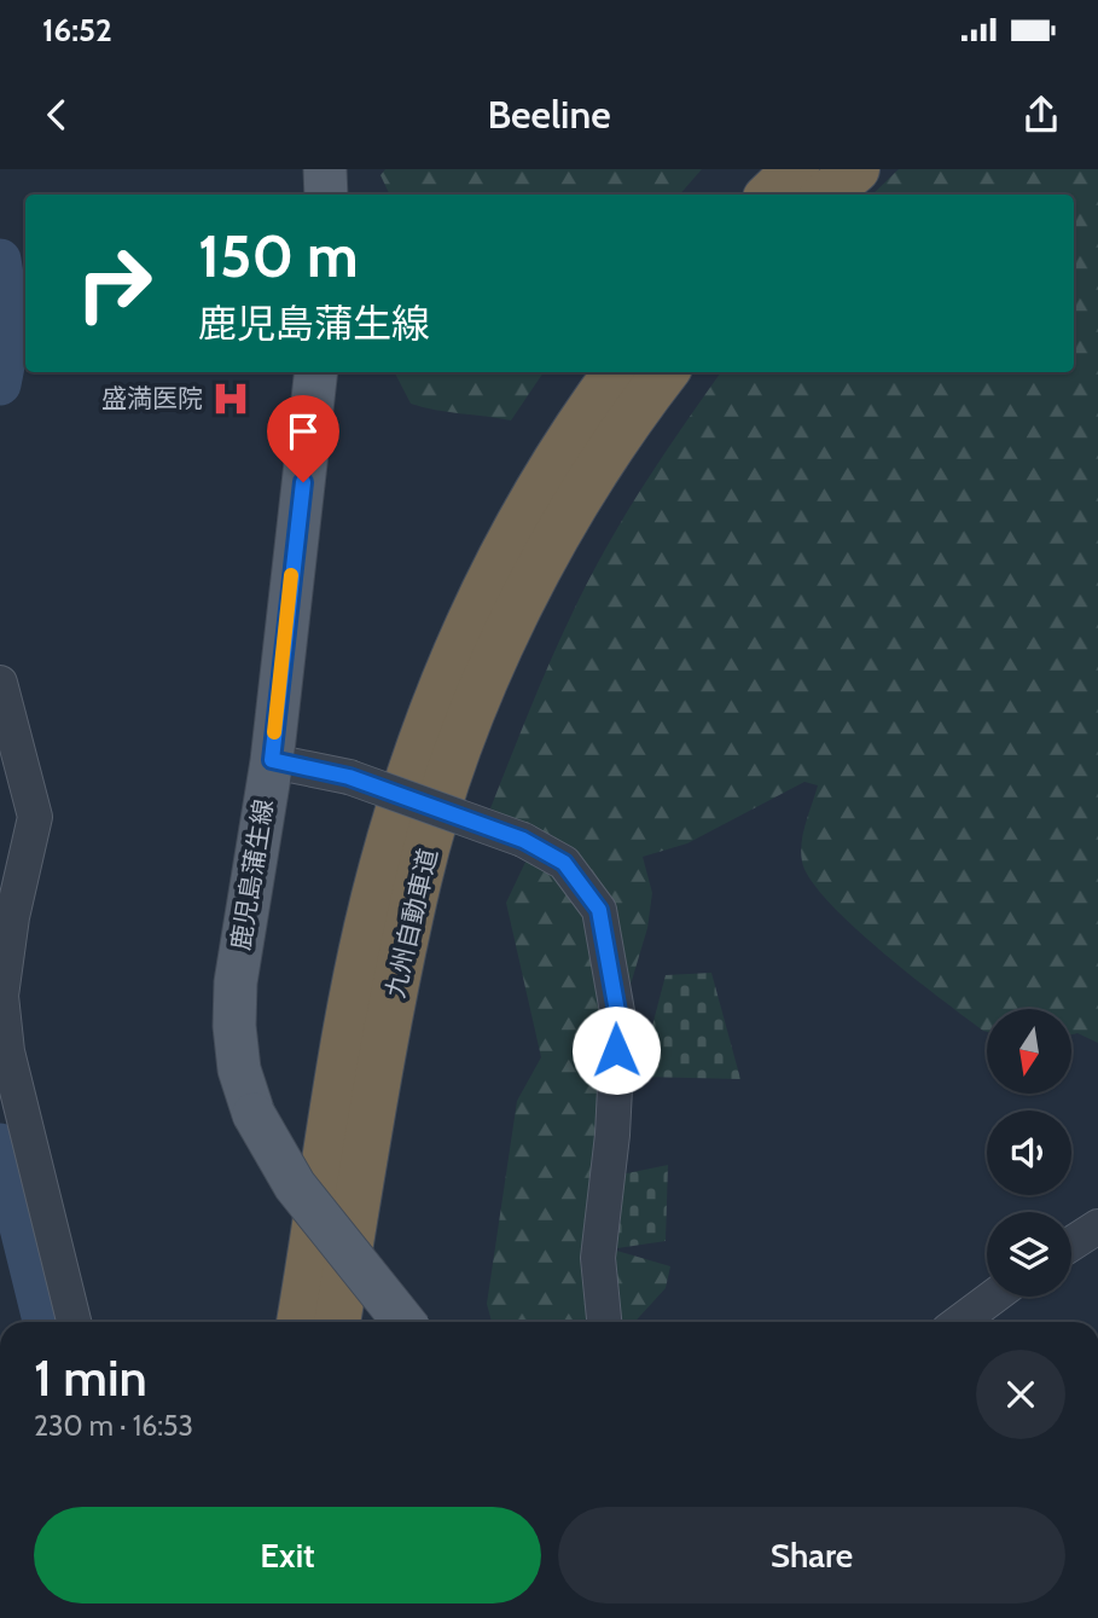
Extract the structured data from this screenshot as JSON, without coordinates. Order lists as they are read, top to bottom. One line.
{"streets":{"highway":["九州自動車道"],"main road":["鹿児島蒲生線"]},"places":{"hospital":["盛満医院"]},"north":"bottom","page":{"status":"16:52","header":"Beeline","turn":["150 m","鹿児島蒲生線"],"heading":["1 min","230 m · 16:53"],"buttons":["Exit","Share"]}}
